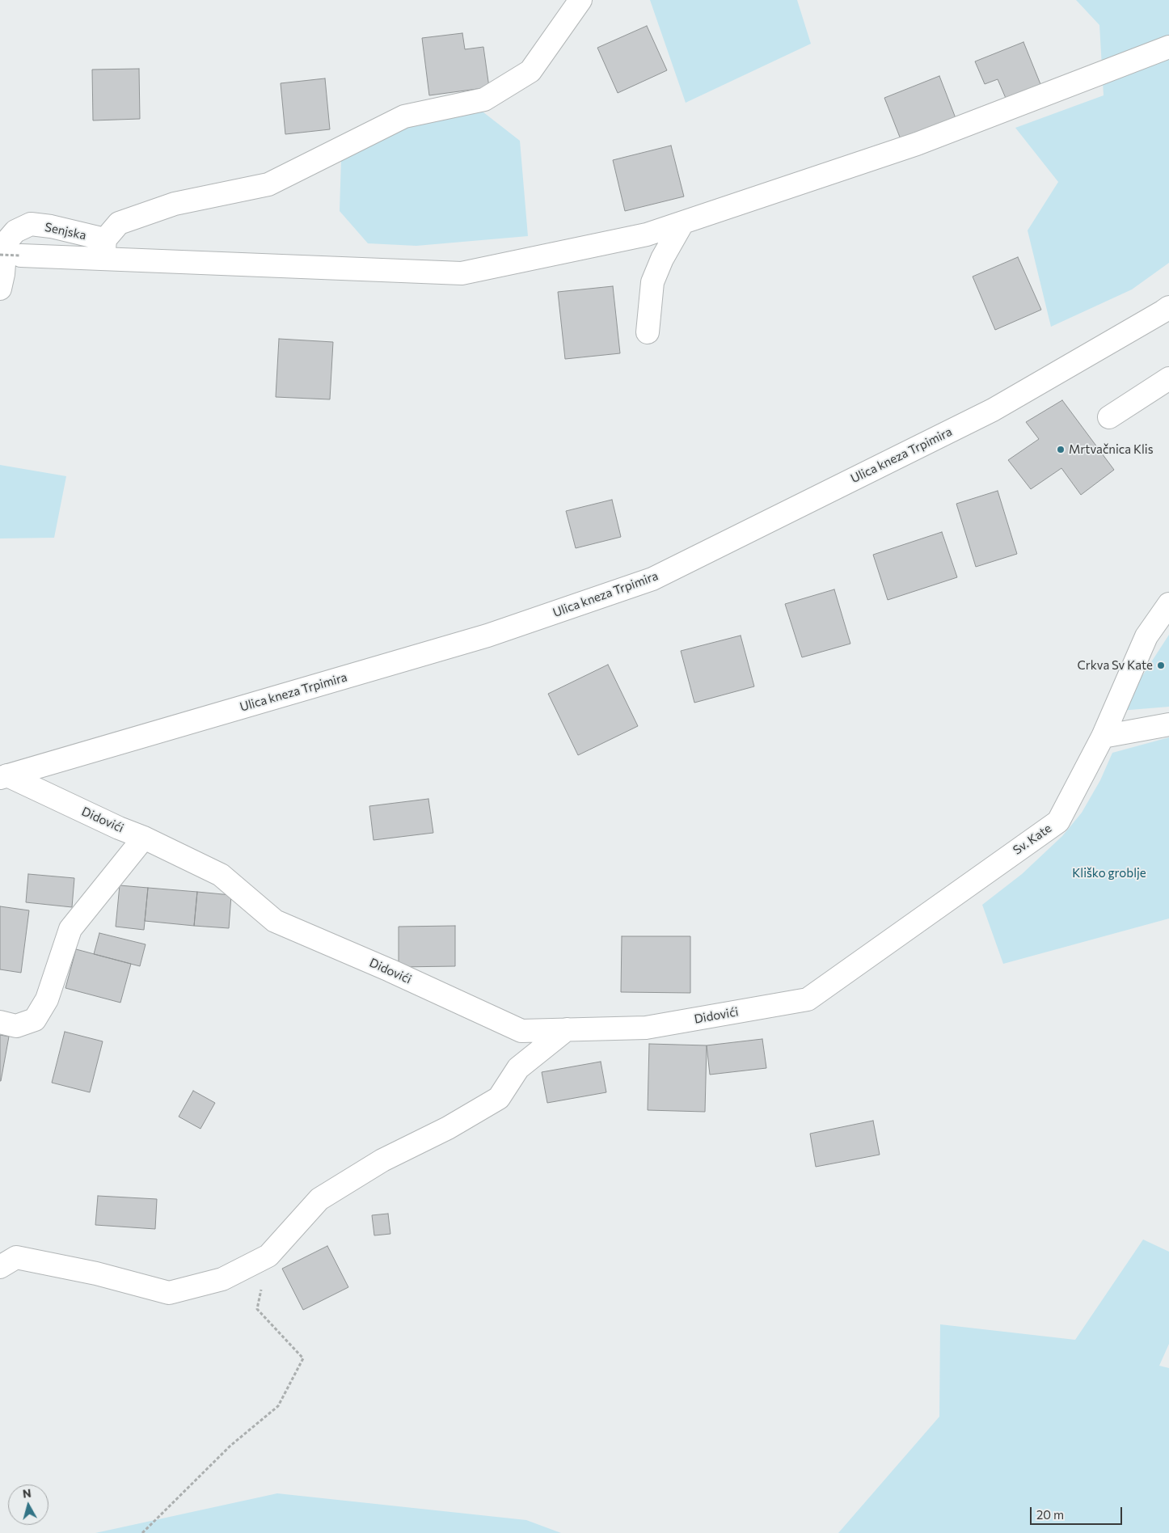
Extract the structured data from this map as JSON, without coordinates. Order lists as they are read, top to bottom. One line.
{"streets":{"street":["Senjska","Ulica kneza Trpimira","Didovići","Sv. Kate"]},"crossings":[["Ulica kneza Trpimira","Didovići"],["Didovići","Sv. Kate"]],"parks":["Kliško groblje"],"places":["Mrtvačnica Klis","Crkva Sv Kate"],"scale_bar":"20 m","north":"top"}
